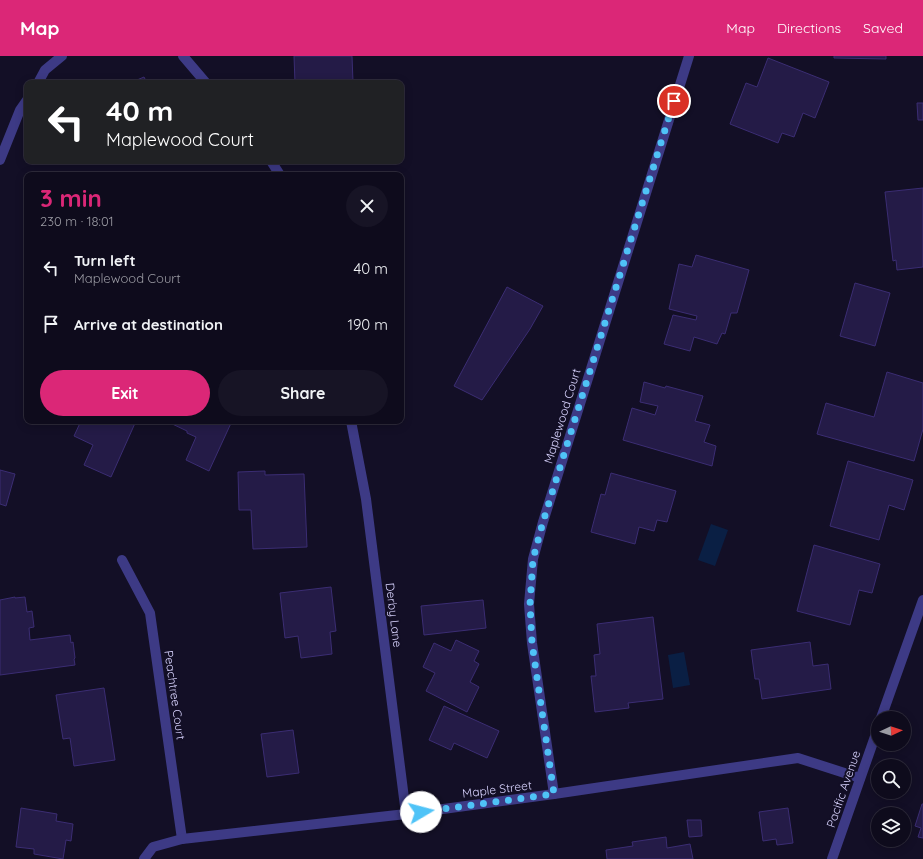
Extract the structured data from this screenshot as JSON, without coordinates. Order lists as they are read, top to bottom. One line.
{"streets":{"street":["Maplewood Court","Derby Lane","Peachtree Court","Maple Street","Pacific Avenue"]},"crossings":[["Maplewood Court","Maple Street"],["Derby Lane","Maple Street"],["Peachtree Court","Maple Street"],["Maple Street","Pacific Avenue"]],"north":"right","page":{"header":"Map","nav":["Map","Directions","Saved"],"turn":["40 m","Maplewood Court"],"heading":["3 min","230 m · 18:01"],"list":[{"name":"Turn left","note":"Maplewood Court","value":"40 m"},{"name":"Arrive at destination","value":"190 m"}],"buttons":["Exit","Share"]}}
